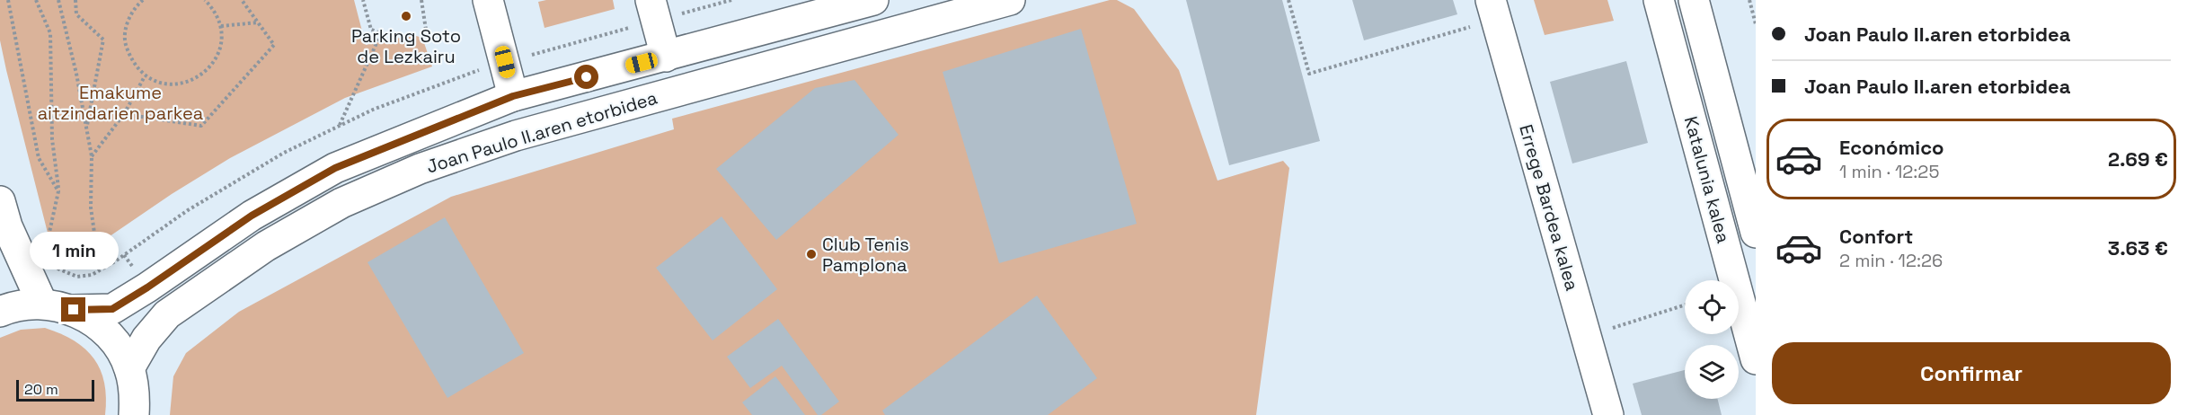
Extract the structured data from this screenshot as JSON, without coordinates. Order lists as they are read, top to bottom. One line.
{"streets":{"main road":["Joan Paulo II.aren etorbidea","Katalunia kalea","Errege Bardea kalea"]},"parks":["Emakume aitzindarien parkea"],"places":["Parking Soto de Lezkairu","Club Tenis Pamplona"],"scale_bar":"20 m","page":{"banner":["Joan Paulo II.aren etorbidea","Joan Paulo II.aren etorbidea"],"list":[{"name":"Económico","note":"1 min · 12:25","value":"2.69 €"},{"name":"Confort","note":"2 min · 12:26","value":"3.63 €"}],"bubble":"1 min","buttons":"Confirmar","scale":"20 m"}}
